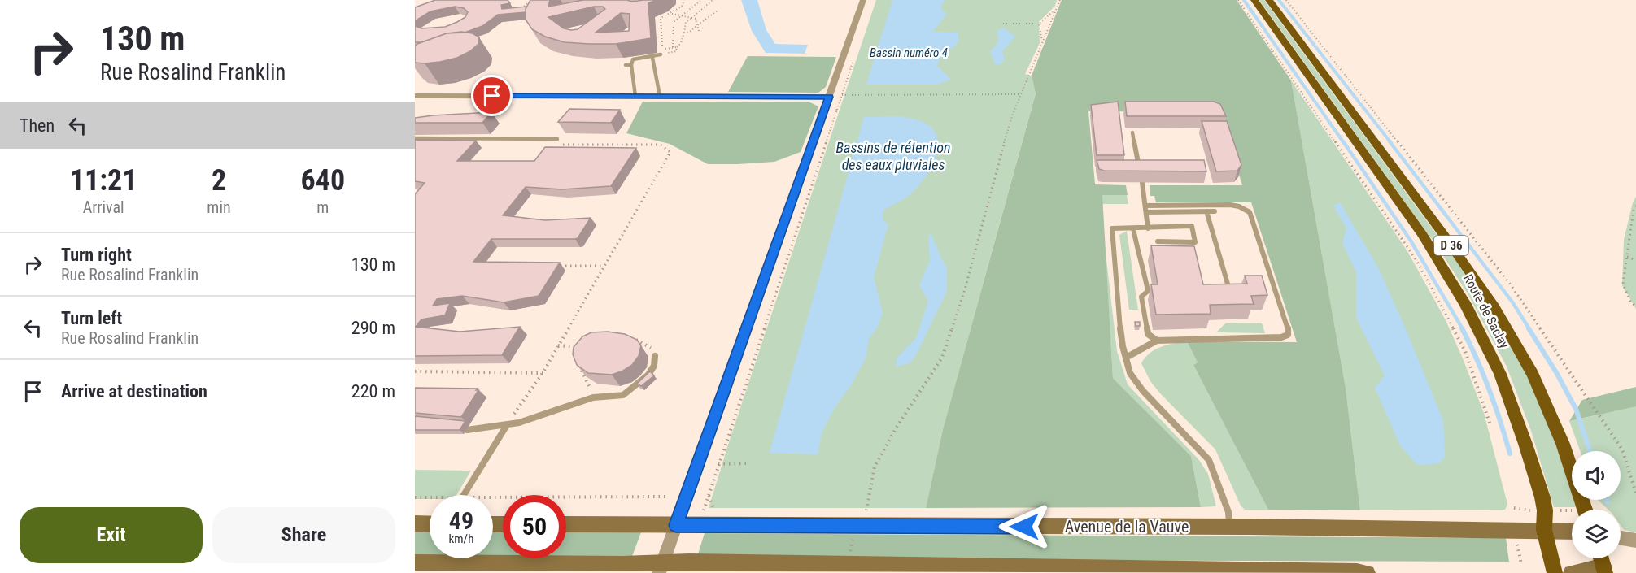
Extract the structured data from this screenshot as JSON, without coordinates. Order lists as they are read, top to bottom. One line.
{"streets":{"main road":["D 36","Route de Saclay","Avenue de la Vauve"]},"crossings":[["Route de Saclay","Avenue de la Vauve"]],"water":["Bassin numéro 4","Bassins de rétention des eaux pluviales"],"page":{"turn":["130 m","Rue Rosalind Franklin"],"then":"Then","eta":["11:21","Arrival","2","min","640","m"],"list":[{"name":"Turn right","note":"Rue Rosalind Franklin","value":"130 m"},{"name":"Turn left","note":"Rue Rosalind Franklin","value":"290 m"},{"name":"Arrive at destination","value":"220 m"}],"speed":"49 km/h","limit":"50","buttons":["Exit","Share"]}}
